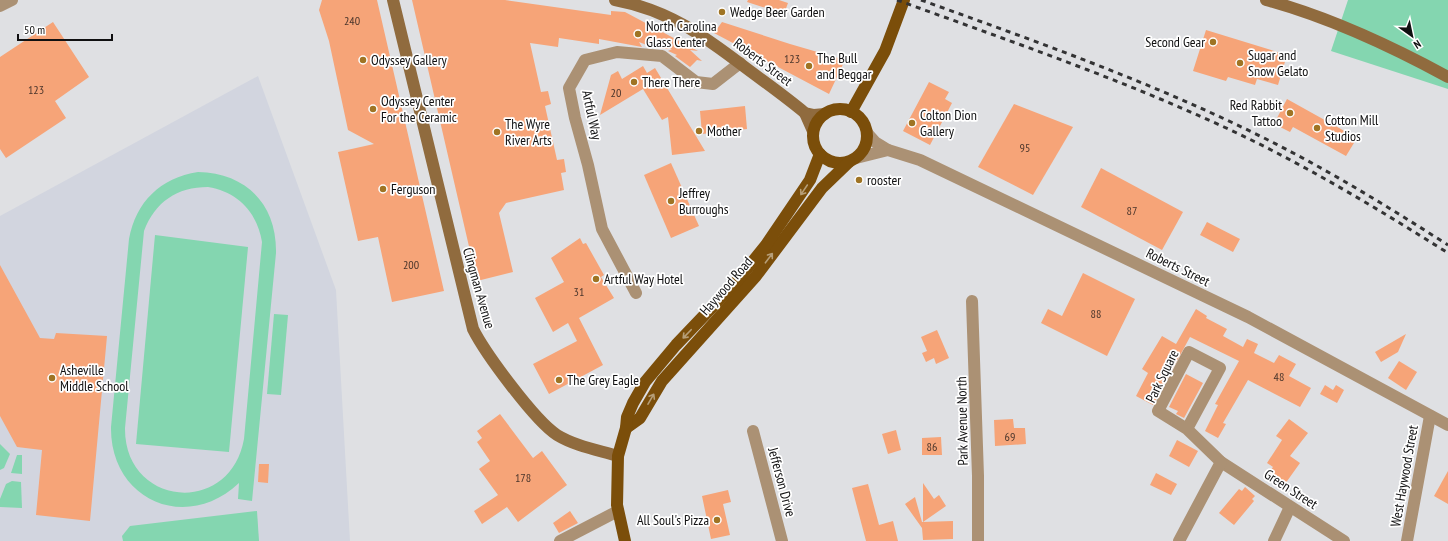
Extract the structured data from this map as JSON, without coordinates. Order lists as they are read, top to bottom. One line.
{"streets":{"main road":["Roberts Street","Haywood Road","Clingman Avenue"],"street":["Artful Way","Park Square","Park Avenue North","West Haywood Street","Jefferson Drive","Green Street"]},"crossings":[["Roberts Street","Artful Way"],["Roberts Street","Haywood Road"],["Roberts Street","West Haywood Street"],["Haywood Road","Clingman Avenue"],["Park Square","Green Street"]],"places":["Wedge Beer Garden","North Carolina Glass Center","Second Gear","Odyssey Gallery","Sugar and Snow Gelato","The Bull and Beggar","There There","Odyssey Center For the Ceramic","Red Rabbit Tattoo","Colton Dion Gallery","Cotton Mill Studios","Mother","The Wyre River Arts","rooster","Ferguson","Jeffrey Burroughs","Artful Way Hotel","Asheville Middle School","The Grey Eagle","All Soul's Pizza"],"house_numbers":["240","123","123","20","95","87","200","31","88","48","69","86","178"],"scale_bar":"50 m","north":"bottom right"}
